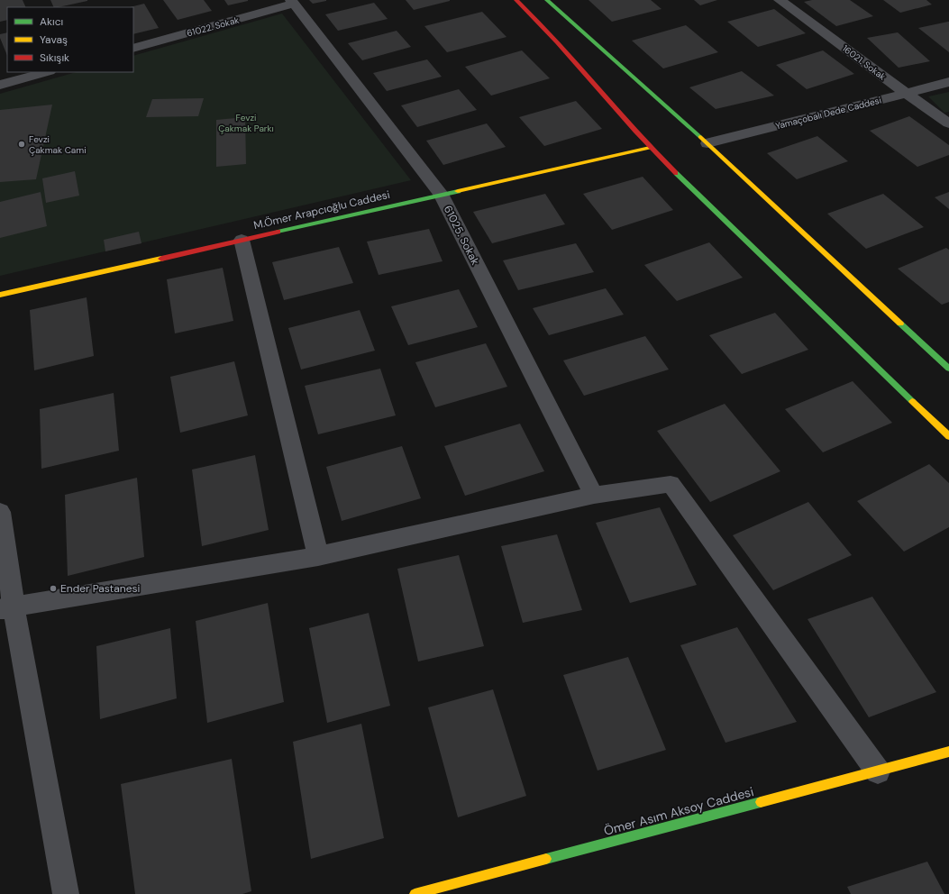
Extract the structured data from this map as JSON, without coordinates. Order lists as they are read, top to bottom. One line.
{"streets":{"main road":["M.Ömer Arapcıoğlu Caddesi","Ömer Asım Aksoy Caddesi"],"street":["61022. Sokak","16021. Sokak","Yamaçobalı Dede Caddesi","61025. Sokak"]},"crossings":[["61022. Sokak","61025. Sokak"],["16021. Sokak","Yamaçobalı Dede Caddesi"],["M.Ömer Arapcıoğlu Caddesi","61025. Sokak"]],"parks":["Fevzi Çakmak Parkı"],"places":["Fevzi Çakmak Cami","Ender Pastanesi"],"legend":["Akıcı","Yavaş","Sıkışık"]}
